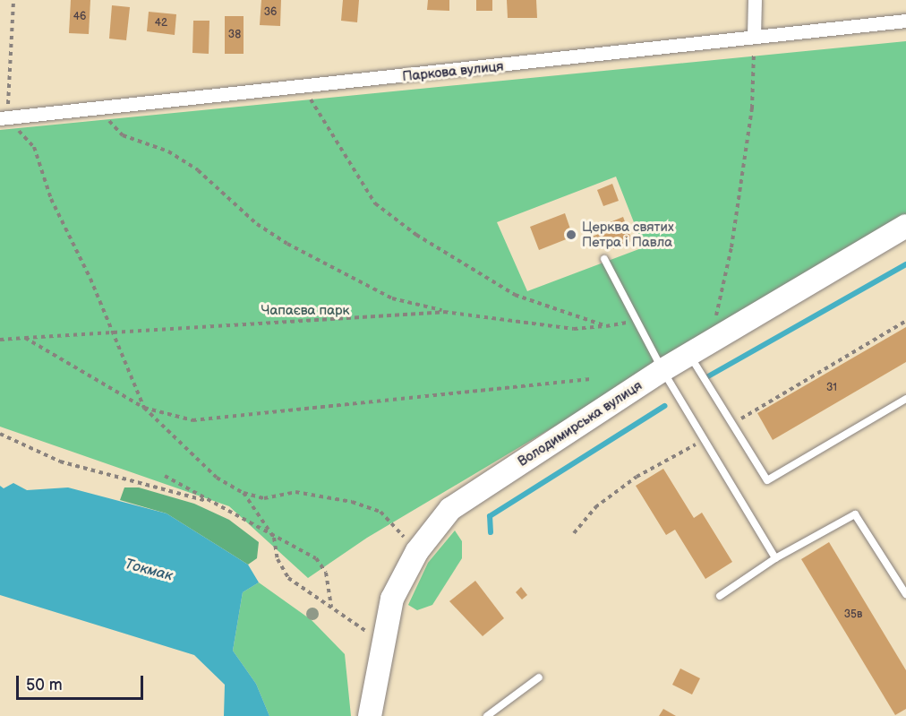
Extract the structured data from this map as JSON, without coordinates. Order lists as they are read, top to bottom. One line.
{"streets":{"main road":["Володимирська вулиця"],"street":["Паркова вулиця"]},"water":["Токмак"],"parks":["Чапаєва парк"],"places":["Церква святих Петра і Павла"],"house_numbers":["36","46","42","38","31","35в"],"scale_bar":"50 m"}
